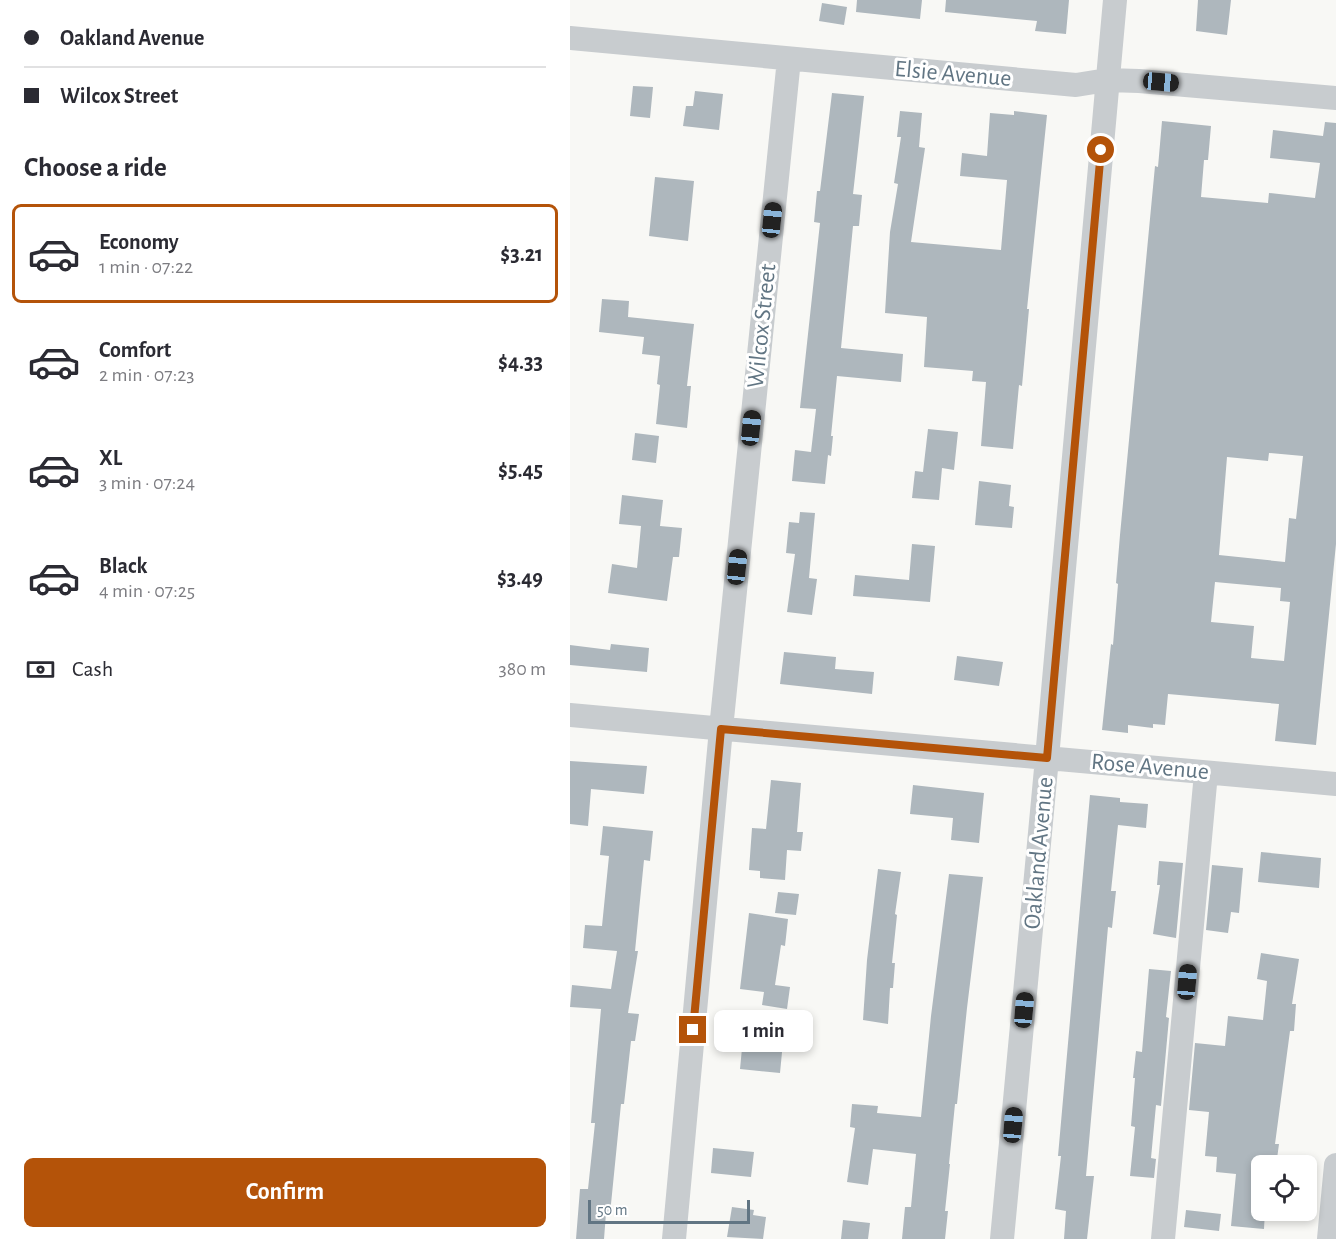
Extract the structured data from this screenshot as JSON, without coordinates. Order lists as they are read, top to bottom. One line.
{"streets":{"street":["Elsie Avenue","Wilcox Street","Rose Avenue","Oakland Avenue"]},"crossings":[["Elsie Avenue","Wilcox Street"],["Elsie Avenue","Oakland Avenue"],["Wilcox Street","Rose Avenue"],["Rose Avenue","Oakland Avenue"]],"scale_bar":"50 m","page":{"banner":["Oakland Avenue","Wilcox Street"],"heading":"Choose a ride","list":[{"name":"Economy","note":"1 min · 07:22","value":"$3.21"},{"name":"Comfort","note":"2 min · 07:23","value":"$4.33"},{"name":"XL","note":"3 min · 07:24","value":"$5.45"},{"name":"Black","note":"4 min · 07:25","value":"$3.49"}],"pay":["Cash","380 m"],"bubble":"1 min","buttons":"Confirm","scale":"50 m"}}
